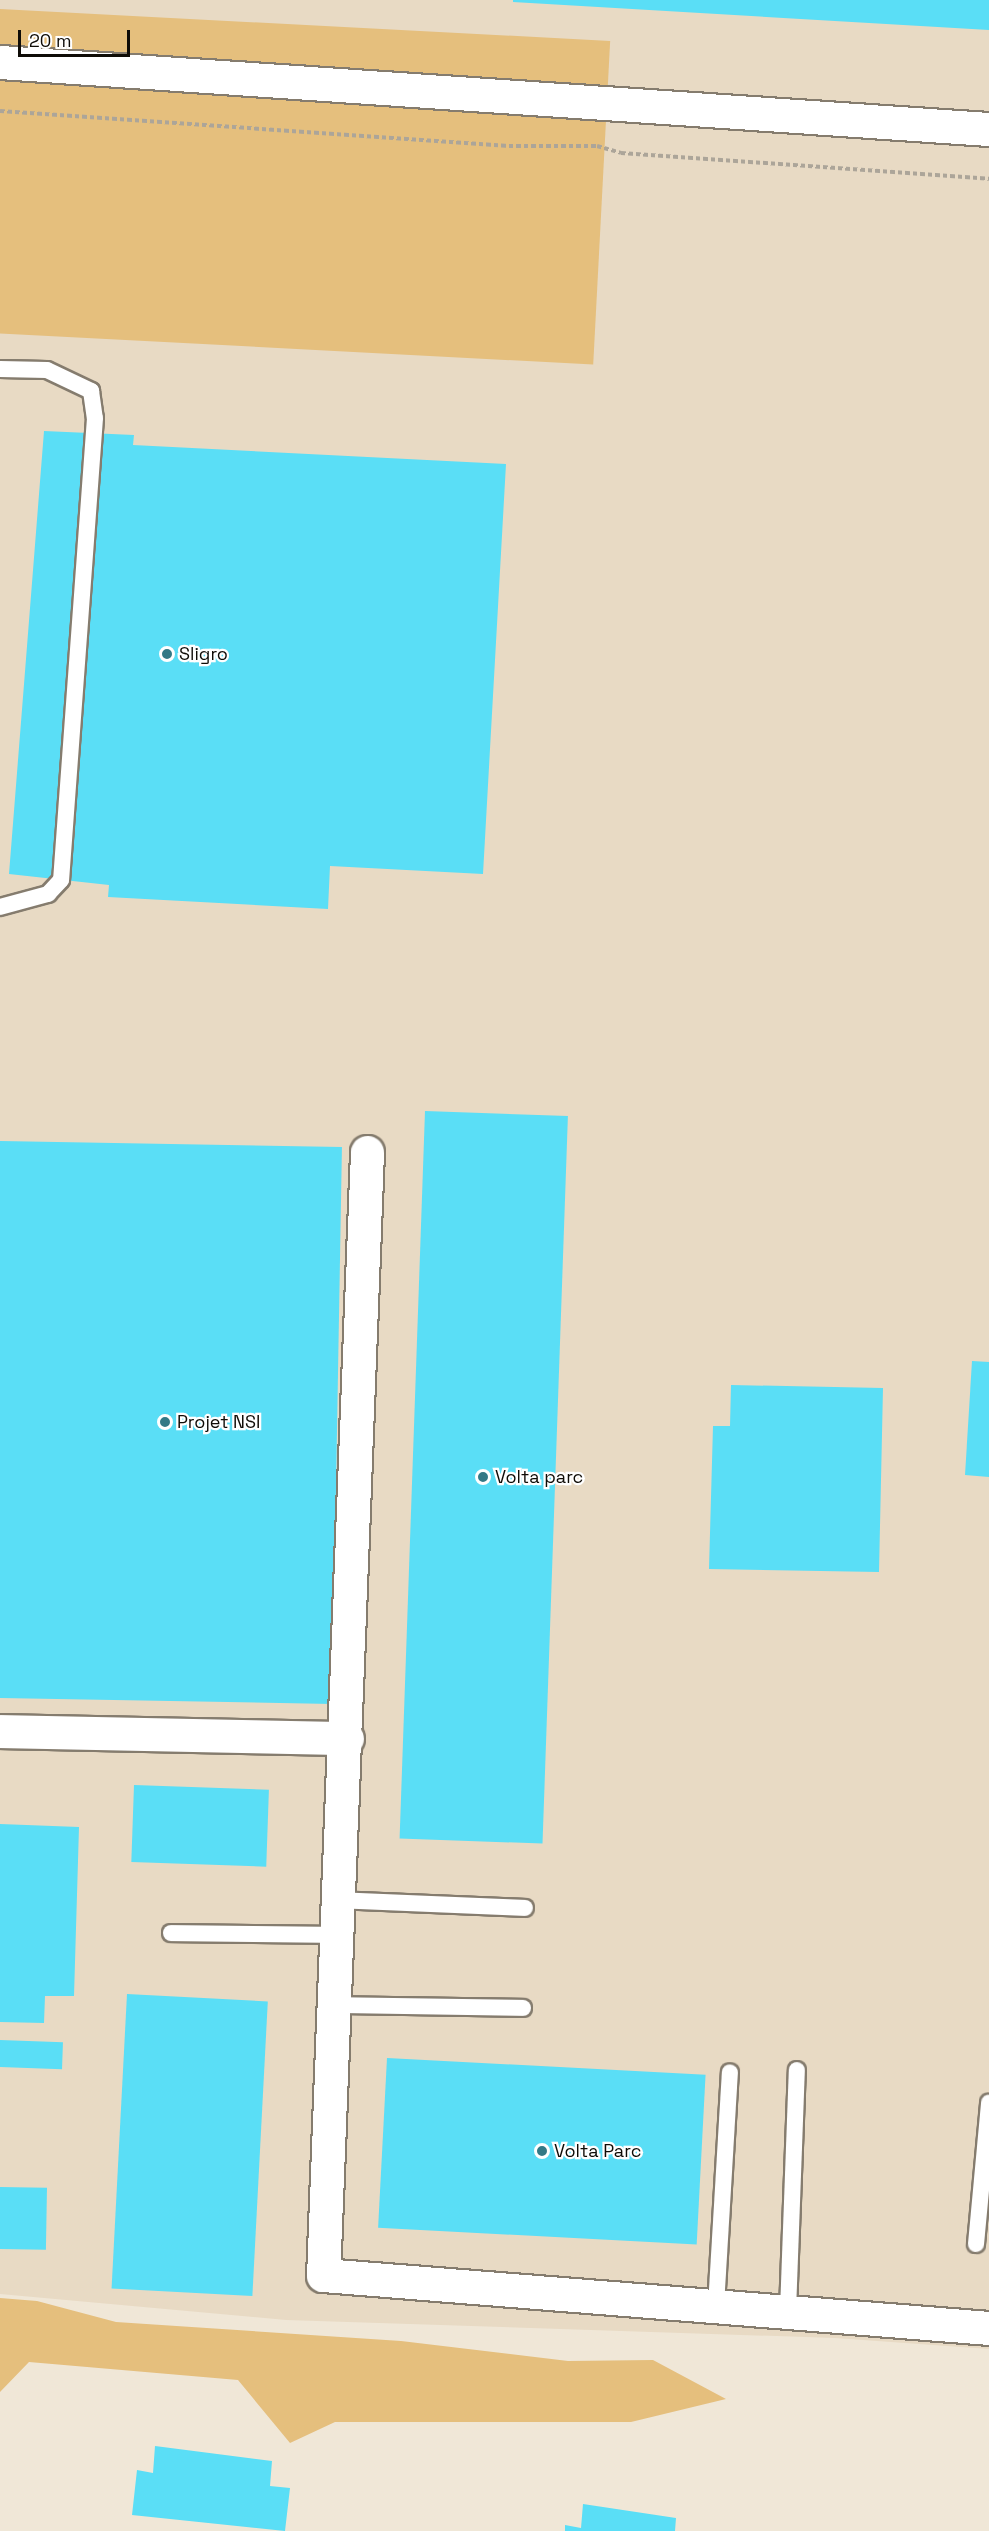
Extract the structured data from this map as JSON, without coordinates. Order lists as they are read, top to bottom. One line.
{"places":["Sligro","Projet NSI","Volta parc","Volta Parc"],"scale_bar":"20 m"}
